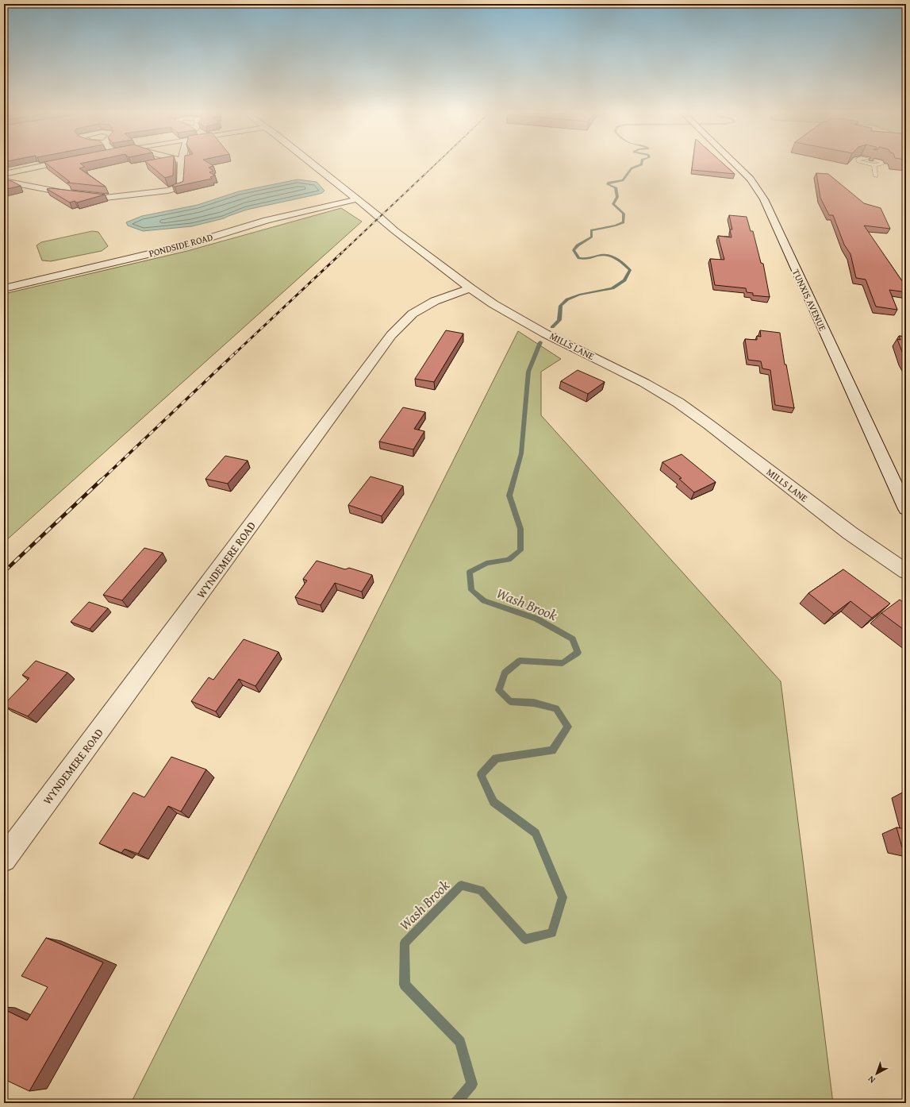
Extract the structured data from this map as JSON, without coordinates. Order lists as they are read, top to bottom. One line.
{"streets":{"street":["PONDSIDE ROAD","TUNXIS AVENUE","MILLS LANE","WYNDEMERE ROAD"]},"crossings":[["PONDSIDE ROAD","MILLS LANE"],["MILLS LANE","WYNDEMERE ROAD"]],"water":["Wash Brook"],"north":"bottom left"}
